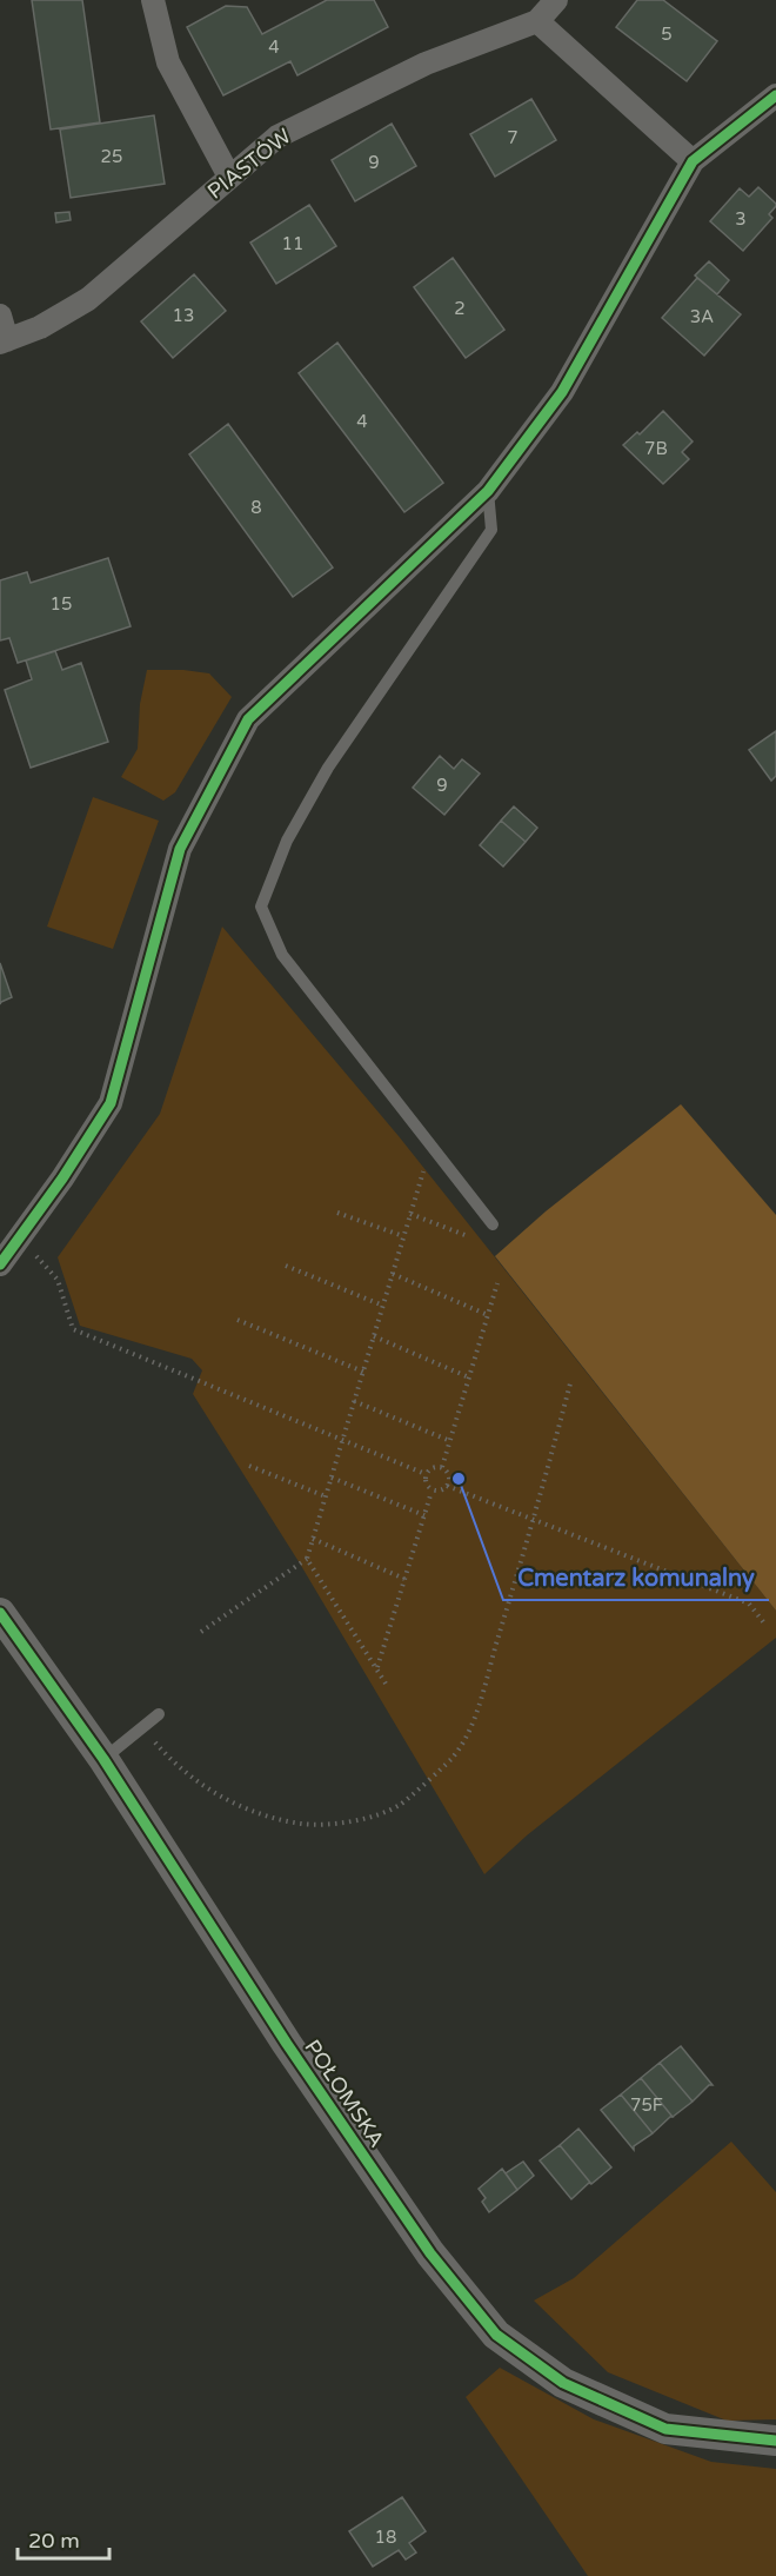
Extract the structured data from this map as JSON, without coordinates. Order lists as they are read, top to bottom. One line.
{"streets":{"street":["PIASTÓW","POŁOMSKA"]},"places":["Cmentarz komunalny"],"house_numbers":["5","4","7","25","9","3","11","2","13","3A","4","7B","8","15","9","75F","18"],"scale_bar":"20 m"}
